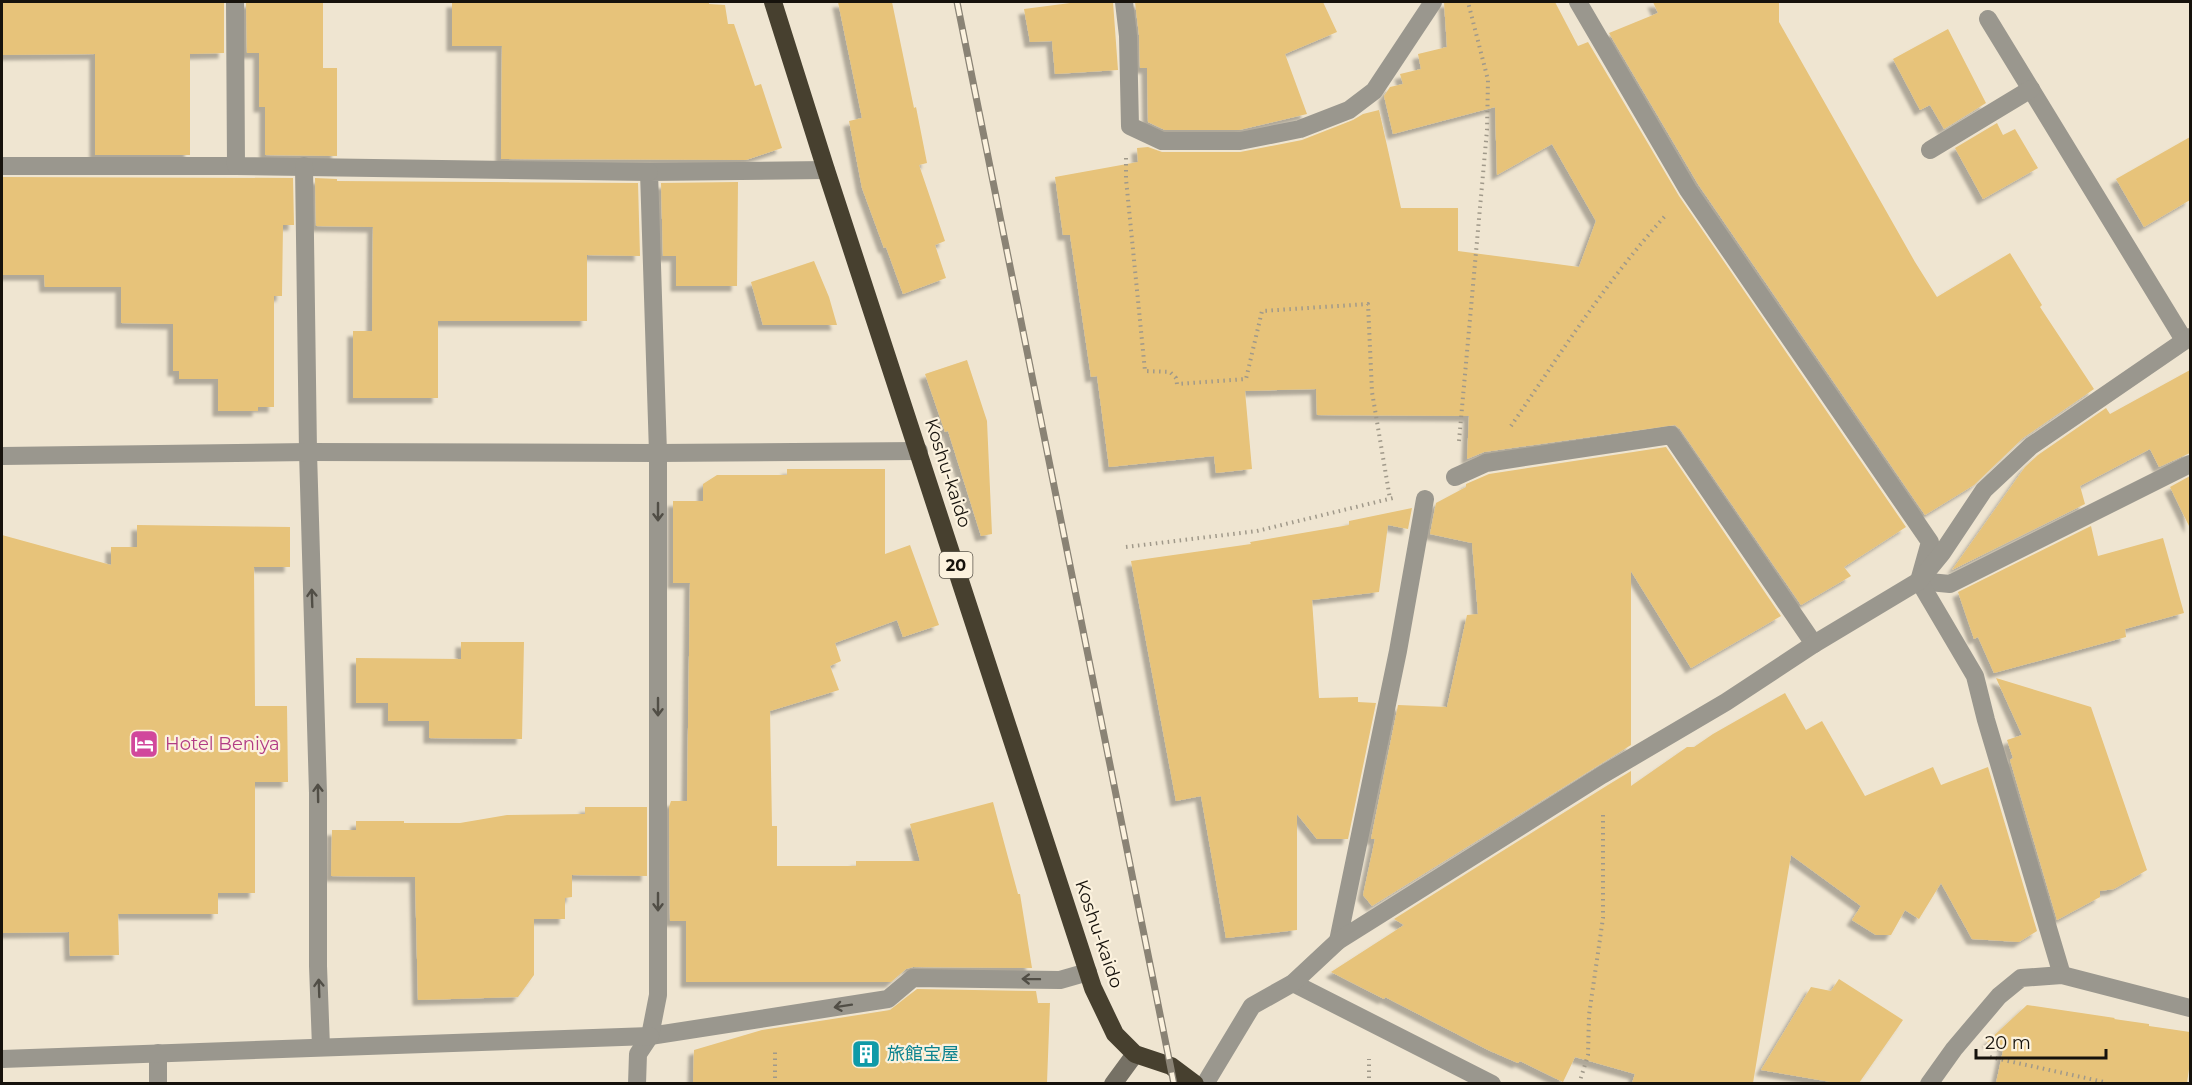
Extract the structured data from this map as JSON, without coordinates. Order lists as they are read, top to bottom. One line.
{"streets":{"highway":["Koshu-kaido","20"]},"places":{"hotel":["Hotel Beniya"],"building":["旅館宝屋"]},"scale_bar":"20 m"}
